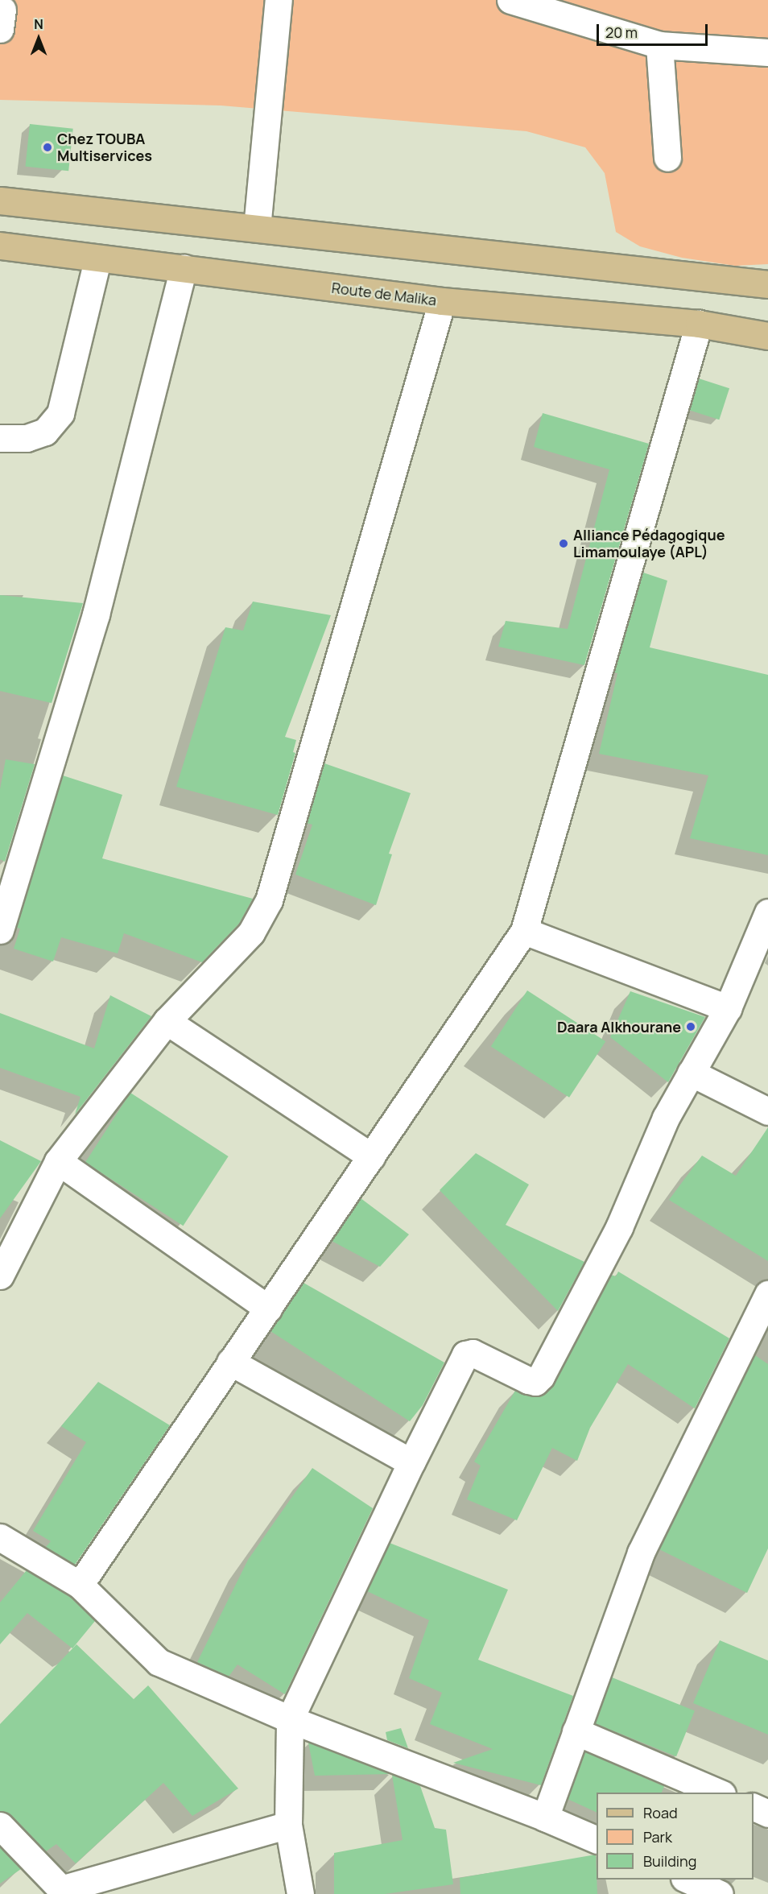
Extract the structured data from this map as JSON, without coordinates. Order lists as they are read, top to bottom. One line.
{"streets":{"main road":["Route de Malika"]},"places":["Chez TOUBA Multiservices","Alliance Pédagogique Limamoulaye (APL)","Daara Alkhourane"],"legend":["Road","Park","Building"],"scale_bar":"20 m","north":"top"}
